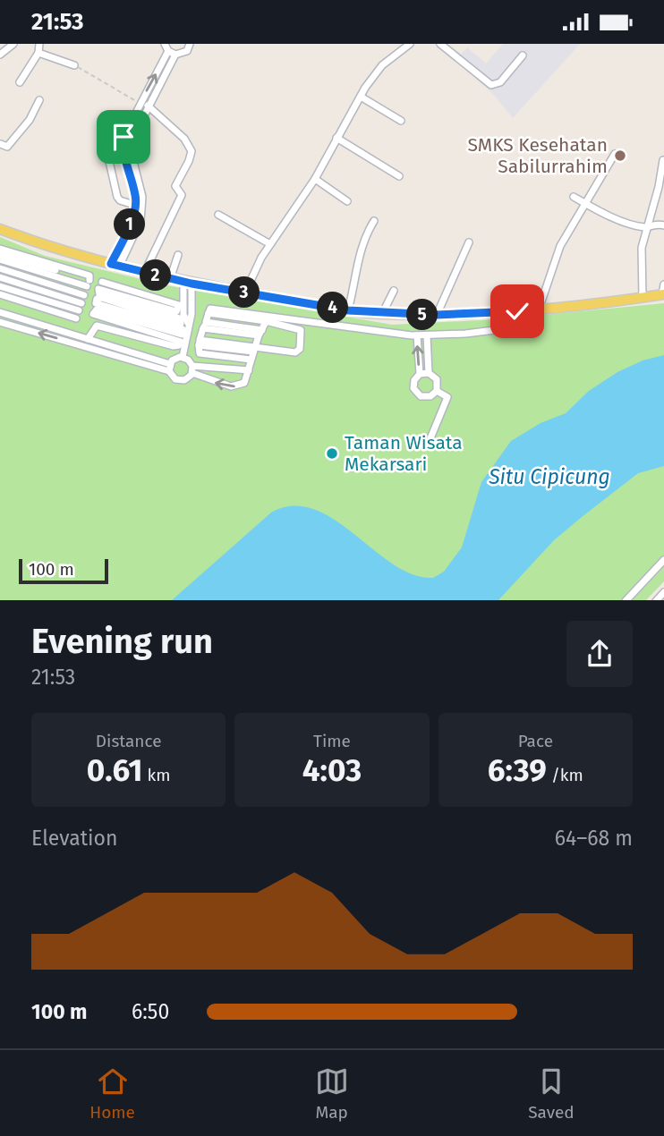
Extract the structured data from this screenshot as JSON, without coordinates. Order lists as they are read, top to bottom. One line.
{"water":["Situ Cipicung"],"places":["SMKS Kesehatan Sabilurrahim","Taman Wisata Mekarsari"],"scale_bar":"100 m","page":{"status":"21:53","pins":["1","2","3","4","5"],"scale":"100 m","heading":["Evening run","21:53"],"stats":[["Distance","0.61 km"],["Time","4:03"],["Pace","6:39 /km"]],"chart":["Elevation","64–68 m"],"list":[{"name":"100 m","note":"6:50"}],"tabs":["Home","Map","Saved"]}}
